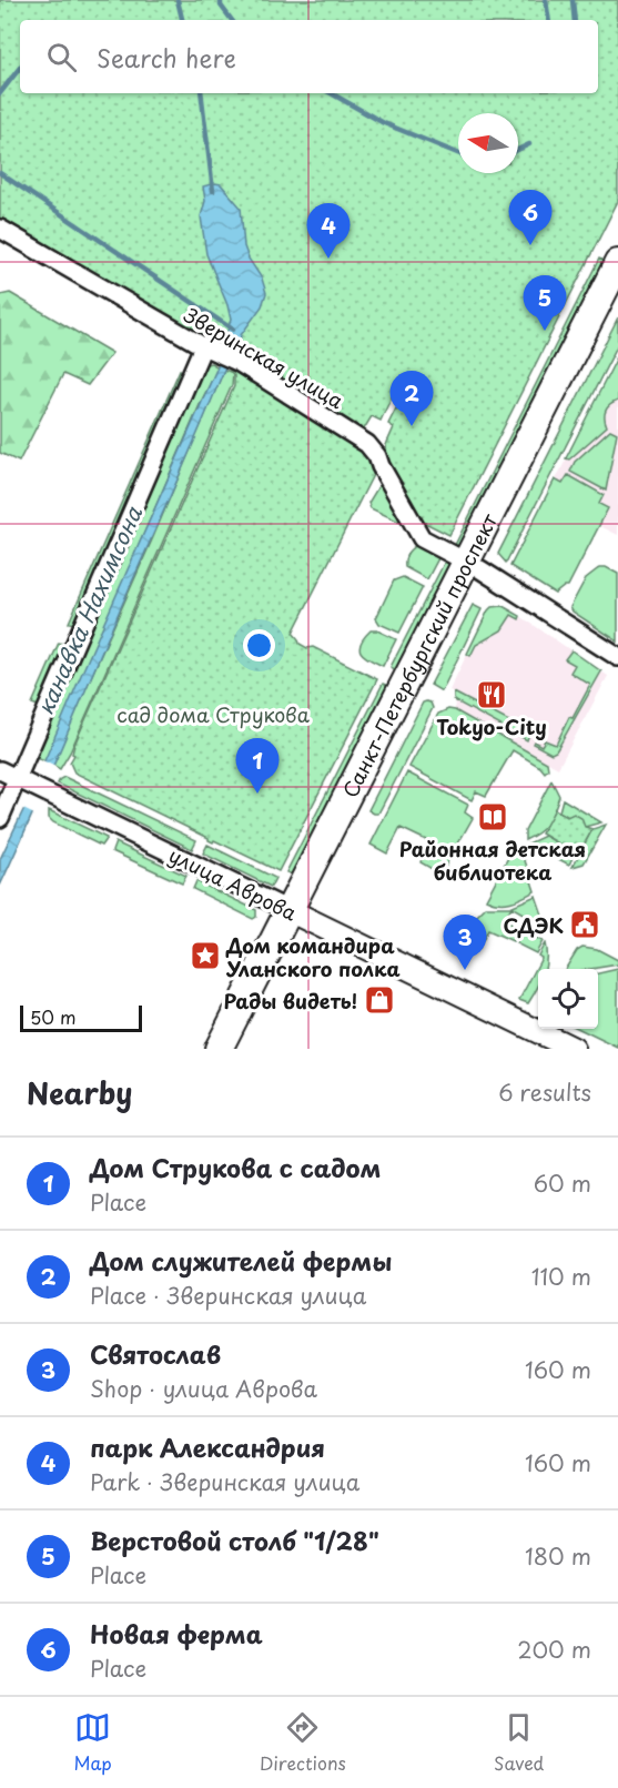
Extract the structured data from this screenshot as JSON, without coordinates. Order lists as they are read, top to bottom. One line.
{"streets":{"main road":["Санкт-Петербургский проспект"],"street":["Зверинская улица","улица Аврова"]},"crossings":[["Зверинская улица","Санкт-Петербургский проспект"],["Санкт-Петербургский проспект","улица Аврова"]],"water":["канавка Нахимсона"],"parks":["сад дома Струкова"],"places":{"restaurant":["Tokyo-City"],"library":["Районная детская библиотека"],"public building":["СДЭК"],"place":["Дом командира Уланского полка"],"shop":["Рады видеть!"]},"scale_bar":"50 m","north":"left","page":{"search":"Search here","pins":["6","4","5","2","1","3"],"scale":"50 m","heading":["Nearby","6 results"],"list":[{"mark":"1","name":"Дом Струкова с садом","note":"Place","value":"60 m"},{"mark":"2","name":"Дом служителей фермы","note":"Place · Зверинская улица","value":"110 m"},{"mark":"3","name":"Святослав","note":"Shop · улица Аврова","value":"160 m"},{"mark":"4","name":"парк Александрия","note":"Park · Зверинская улица","value":"160 m"},{"mark":"5","name":"Верстовой столб \"1/28\"","note":"Place","value":"180 m"},{"mark":"6","name":"Новая ферма","note":"Place","value":"200 m"}],"nav":["Map","Directions","Saved"]}}
